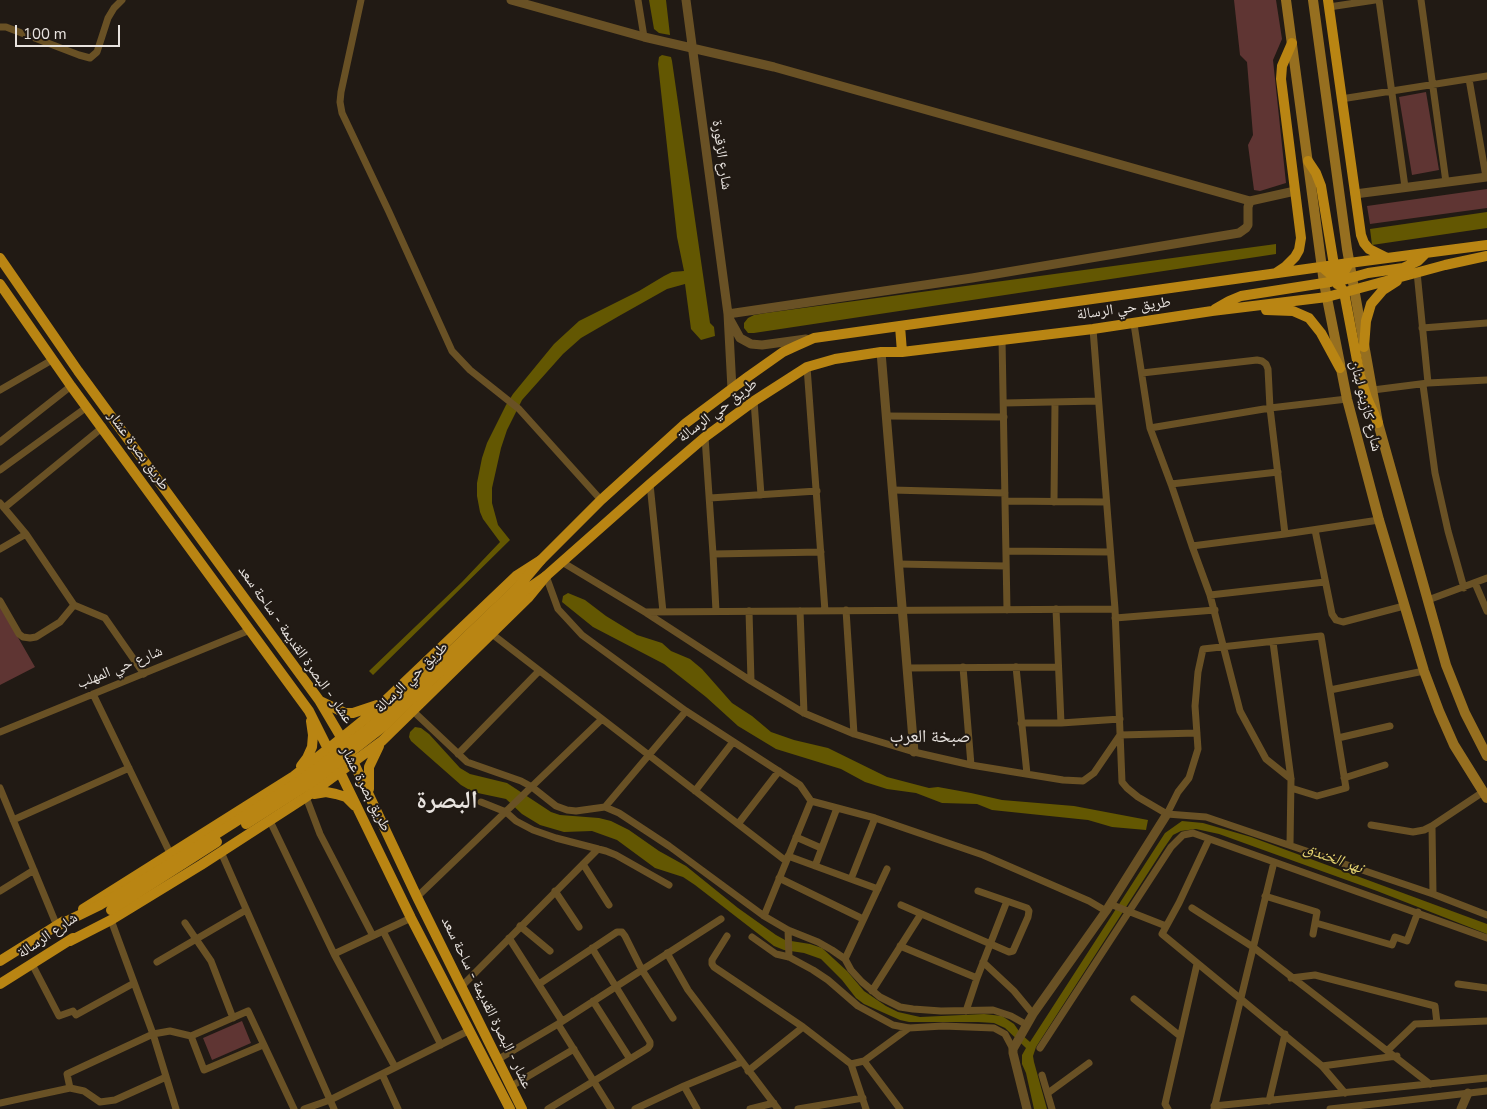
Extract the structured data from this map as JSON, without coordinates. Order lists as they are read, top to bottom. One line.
{"streets":{"main road":["طريق حي الرسالة","شارع كازينو لبنان","طريق بصرة عشار","عشار - البصرة القديمة - ساحة سعد","شارع الرسالة"],"street":["شارع الزقورة","شارع حي المهلب"]},"crossings":[["شارع الزقورة","طريق حي الرسالة"],["طريق حي الرسالة","شارع كازينو لبنان"],["طريق حي الرسالة","طريق بصرة عشار"],["طريق حي الرسالة","عشار - البصرة القديمة - ساحة سعد"],["طريق حي الرسالة","شارع الرسالة"],["طريق بصرة عشار","شارع حي المهلب"]],"districts":["صبخة العرب","البصرة"],"water":["نهر الخندق"],"scale_bar":"100 m"}
